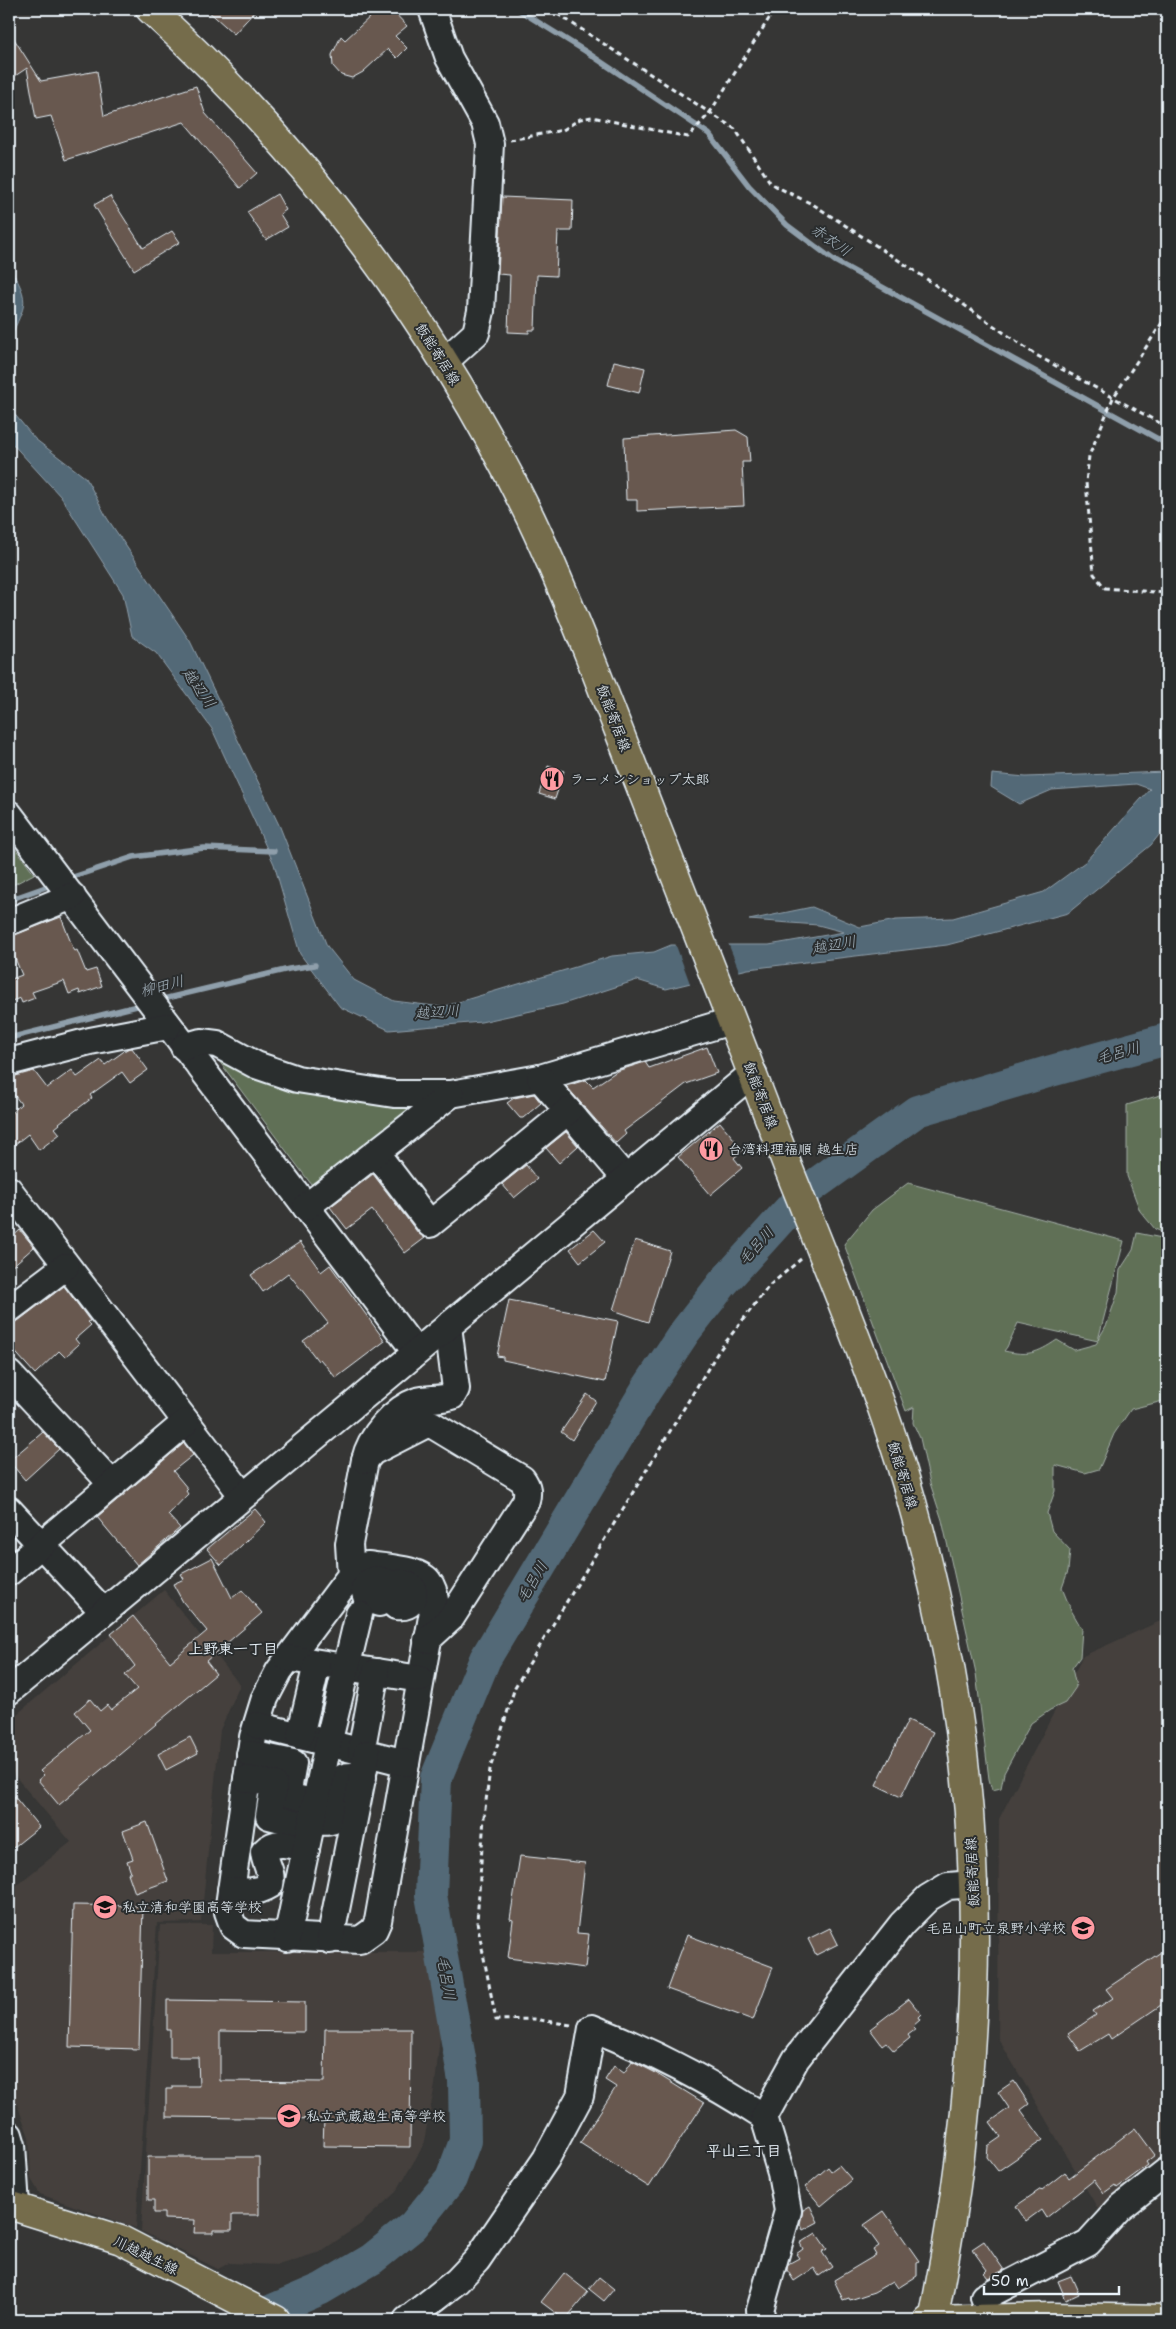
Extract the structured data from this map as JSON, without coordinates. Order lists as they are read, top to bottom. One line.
{"streets":{"main road":["飯能寄居線","川越越生線"]},"districts":["上野東一丁目","平山三丁目"],"water":["赤衣川","越辺川","柳田川","毛呂川"],"places":{"restaurant":["ラーメンショップ太郎","台湾料理福順 越生店"],"school or university":["私立清和学園高等学校","毛呂山町立泉野小学校","私立武蔵越生高等学校"]},"scale_bar":"50 m"}
